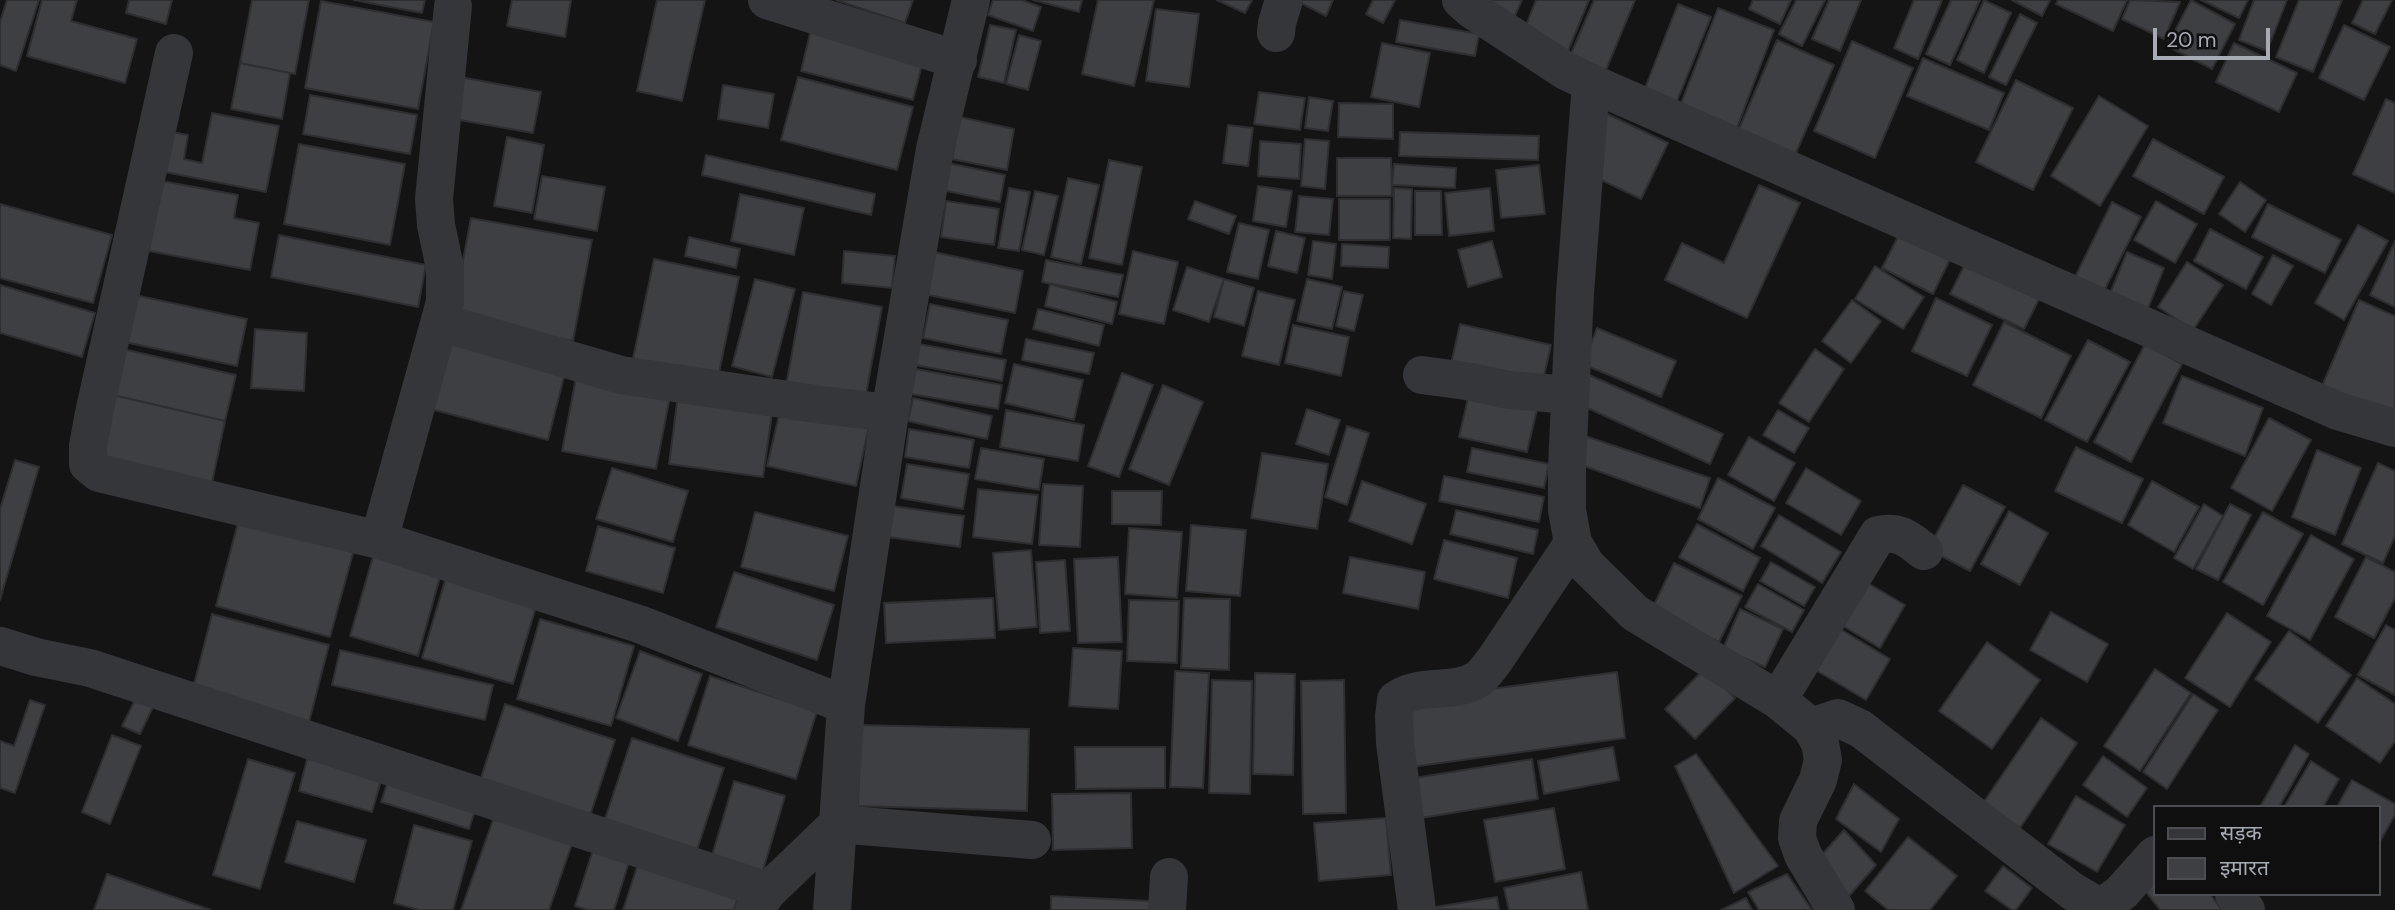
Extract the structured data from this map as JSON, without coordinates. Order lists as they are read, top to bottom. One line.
{"legend":["सड़क","इमारत"],"scale_bar":"20 m"}
